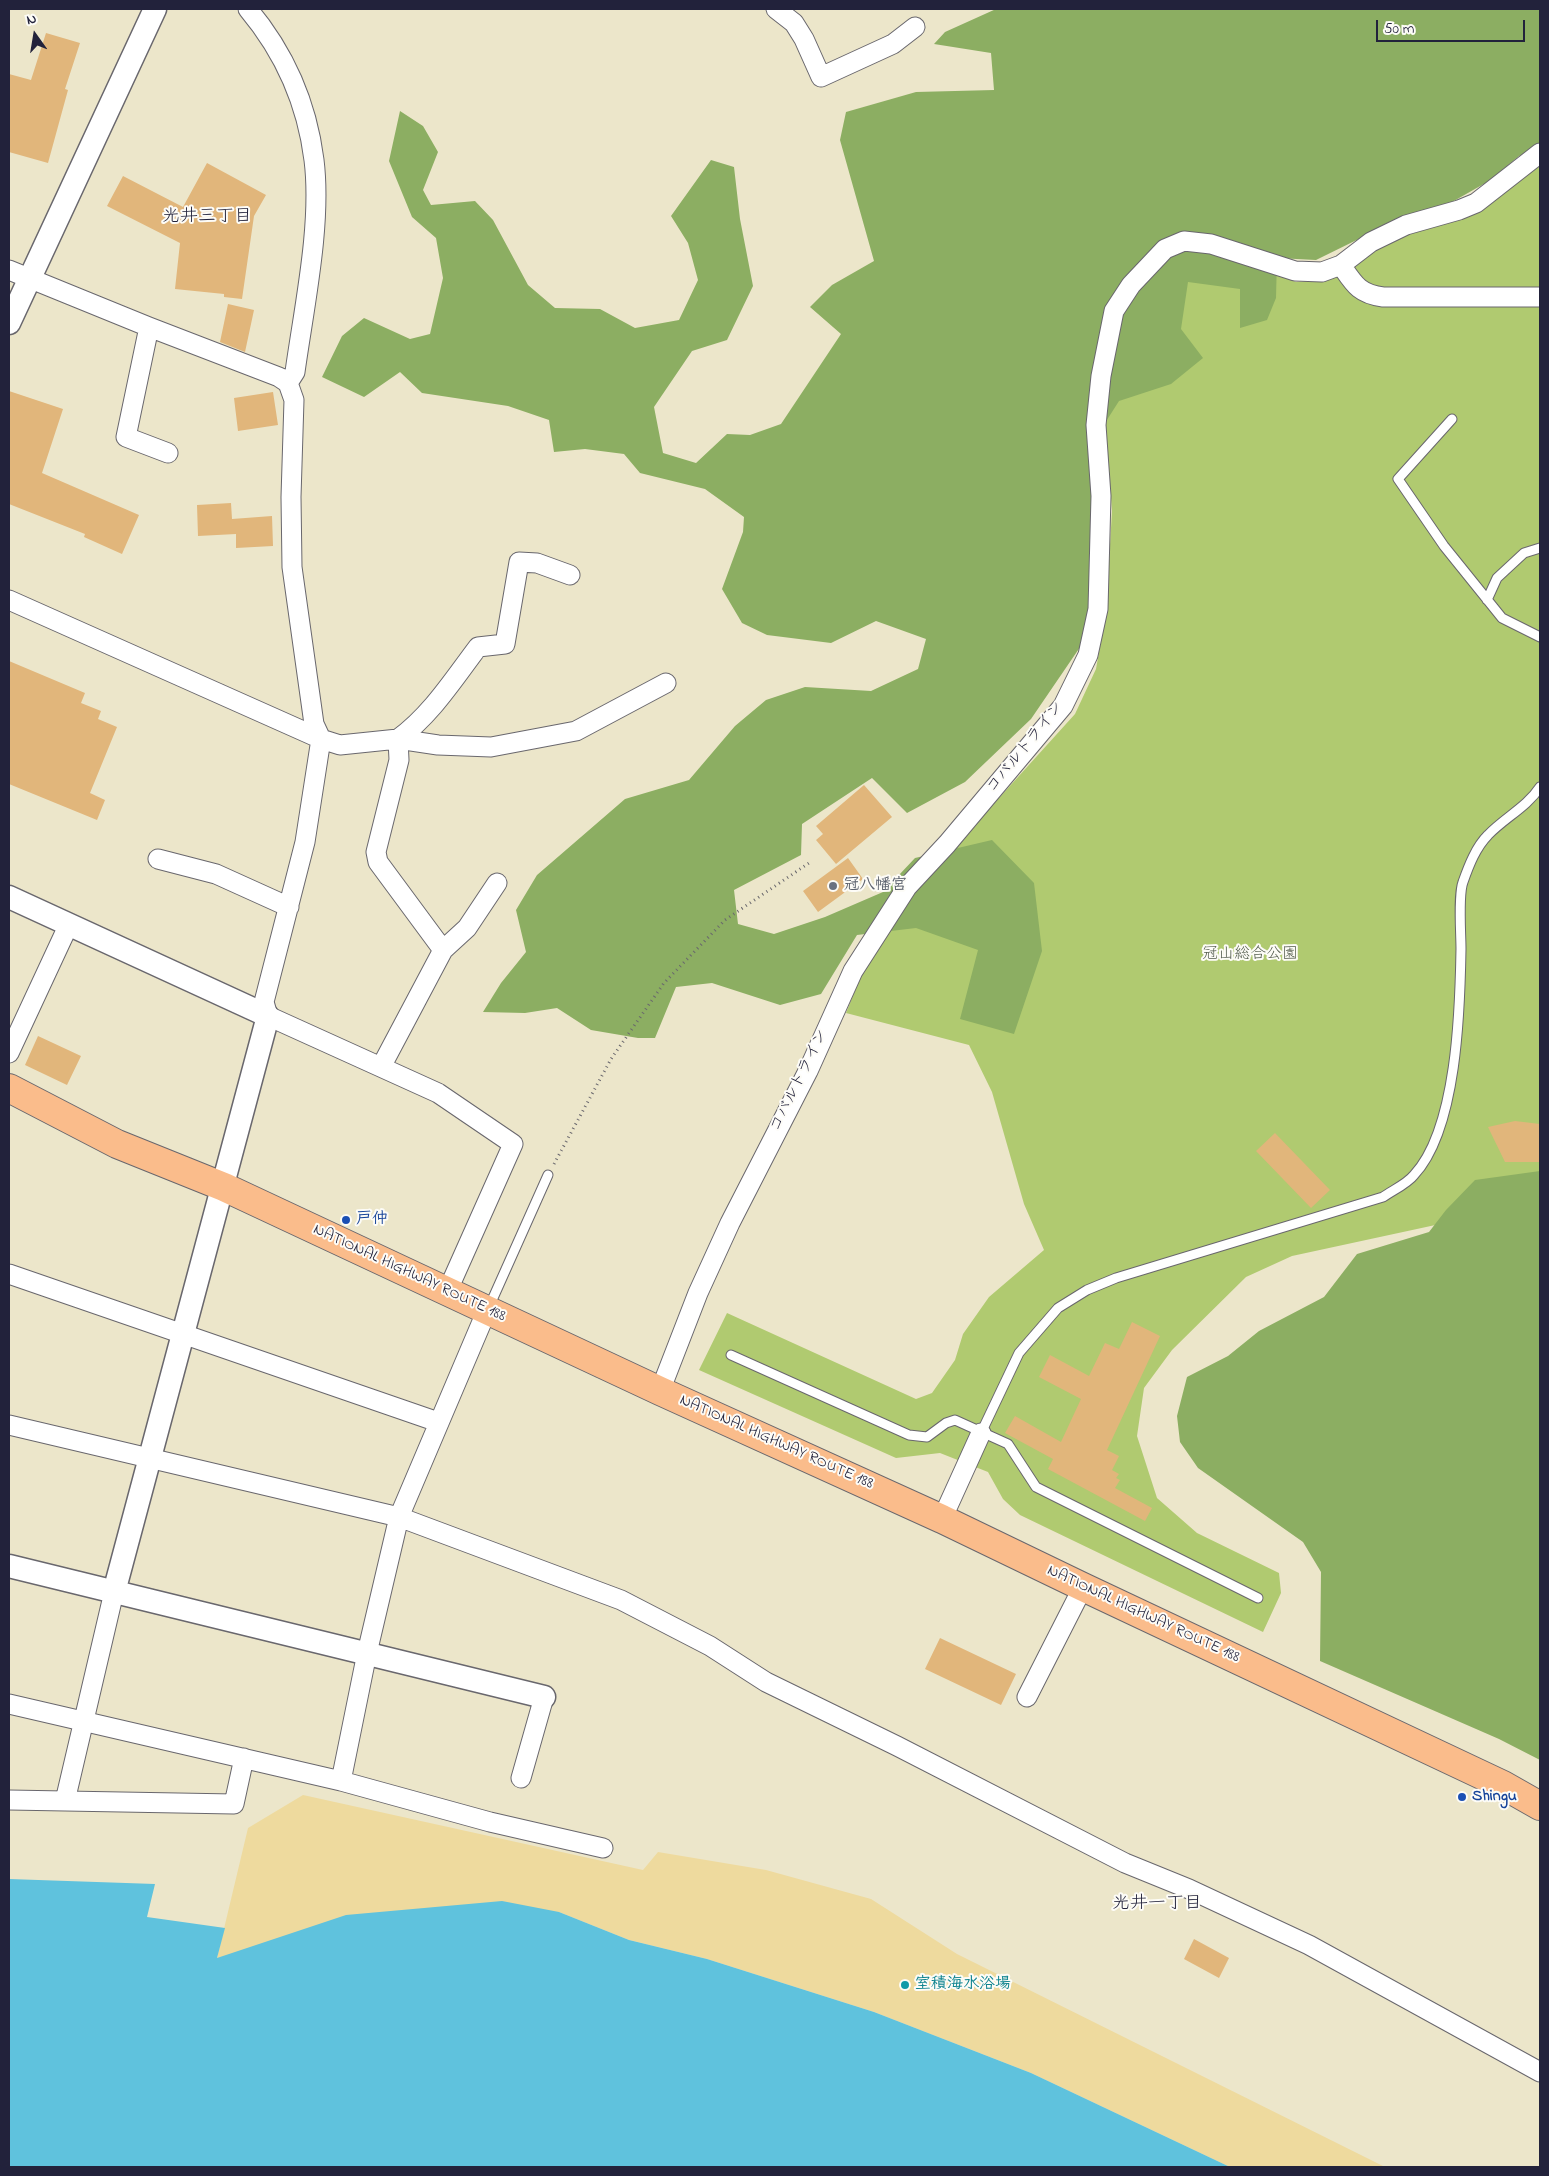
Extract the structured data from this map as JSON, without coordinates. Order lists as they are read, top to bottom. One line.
{"streets":{"highway":["NATIONAL HIGHWAY ROUTE 188"],"street":["コバルトライン"]},"crossings":[["コバルトライン","NATIONAL HIGHWAY ROUTE 188"]],"districts":["光井三丁目","光井一丁目"],"parks":["冠山総合公園"],"places":["冠八幡宮","戸仲","Shingu","室積海水浴場"],"scale_bar":"50 m","north":"top"}
